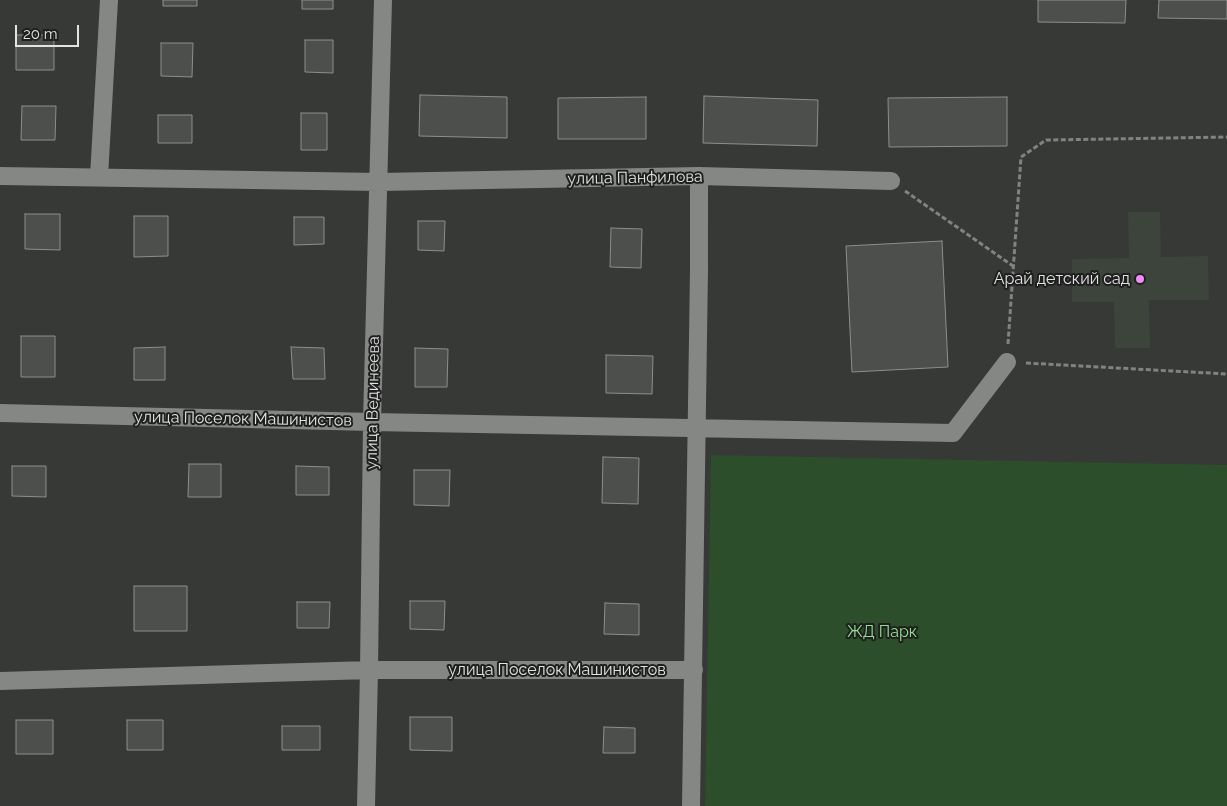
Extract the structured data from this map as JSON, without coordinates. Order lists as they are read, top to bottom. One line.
{"streets":{"street":["улица Панфилова","улица Вединеева","улица Поселок Машинистов"]},"crossings":[["улица Панфилова","улица Вединеева"],["улица Вединеева","улица Поселок Машинистов"]],"parks":["ЖД Парк"],"places":["Арай детский сад"],"scale_bar":"20 m"}
